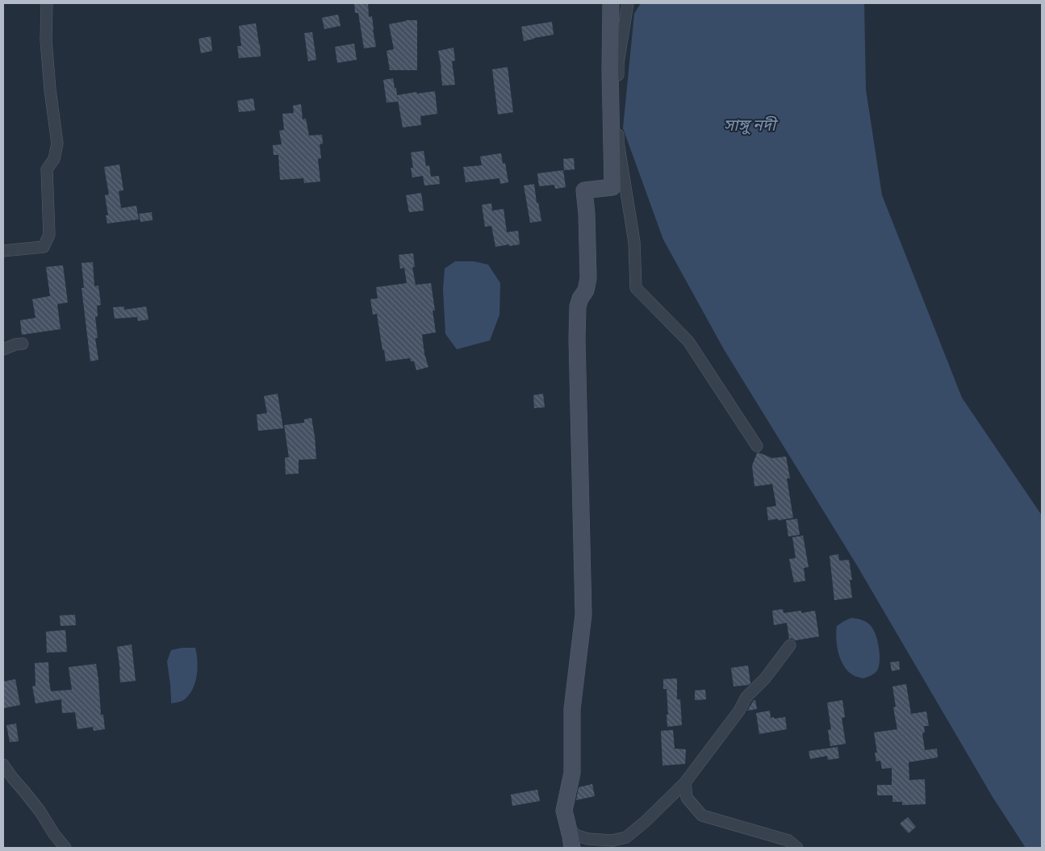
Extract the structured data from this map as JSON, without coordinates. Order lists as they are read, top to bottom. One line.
{"water":["সাঙ্গু নদী"]}
